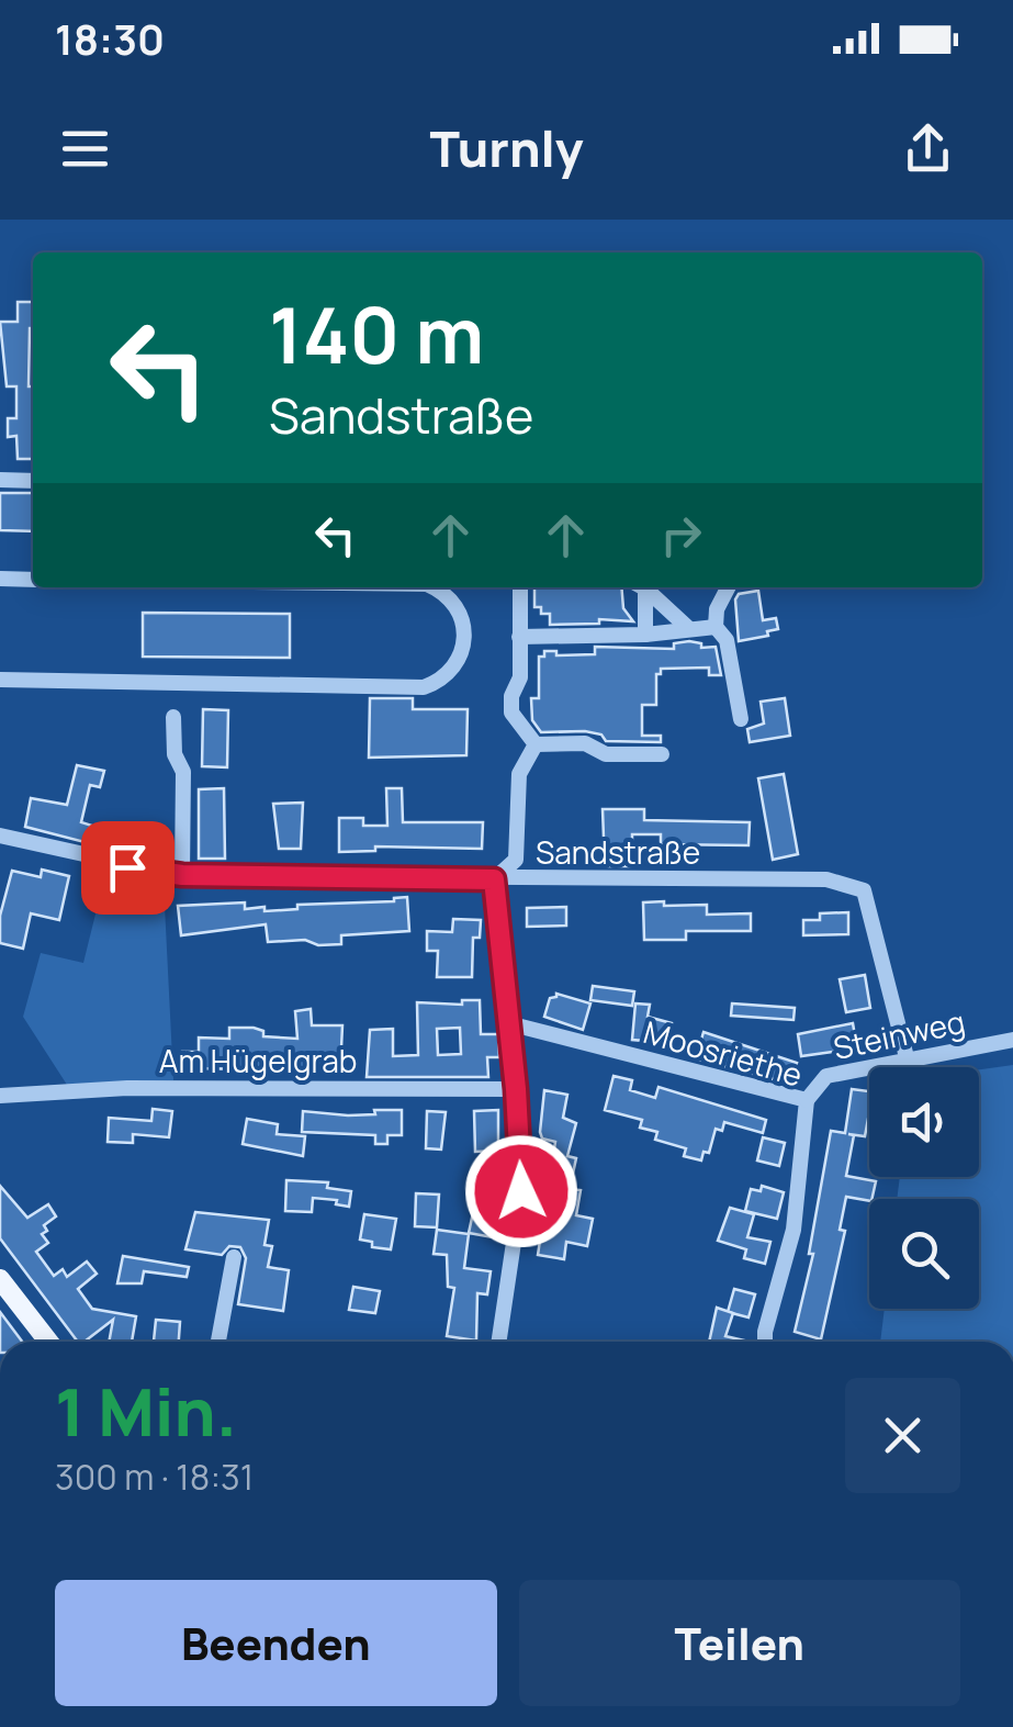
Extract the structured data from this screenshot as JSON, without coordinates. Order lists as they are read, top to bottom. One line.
{"streets":{"street":["Sandstraße","Steinweg","Moosriethe","Am Hügelgrab"]},"crossings":[["Sandstraße","Steinweg"],["Steinweg","Moosriethe"]],"page":{"status":"18:30","header":"Turnly","turn":["140 m","Sandstraße"],"heading":["1 Min.","300 m · 18:31"],"buttons":["Beenden","Teilen"]}}
